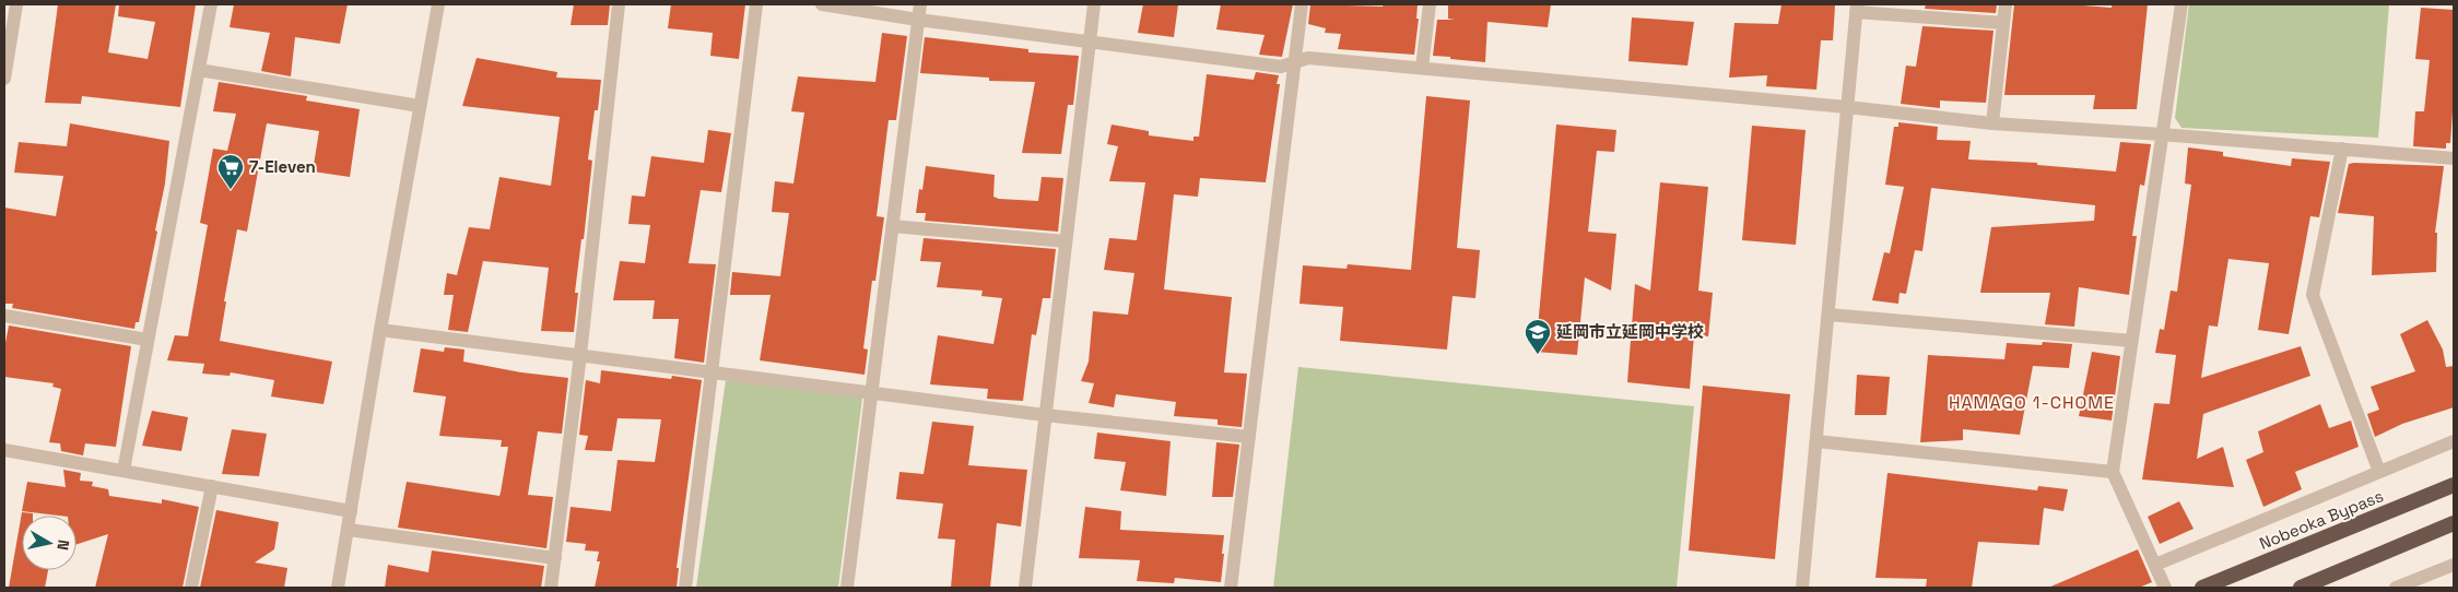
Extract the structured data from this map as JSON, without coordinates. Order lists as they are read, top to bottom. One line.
{"streets":{"highway":["Nobeoka Bypass"]},"districts":["HAMAGO 1-CHOME"],"places":{"supermarket":["7-Eleven"],"school or university":["延岡市立延岡中学校"]},"north":"right"}
